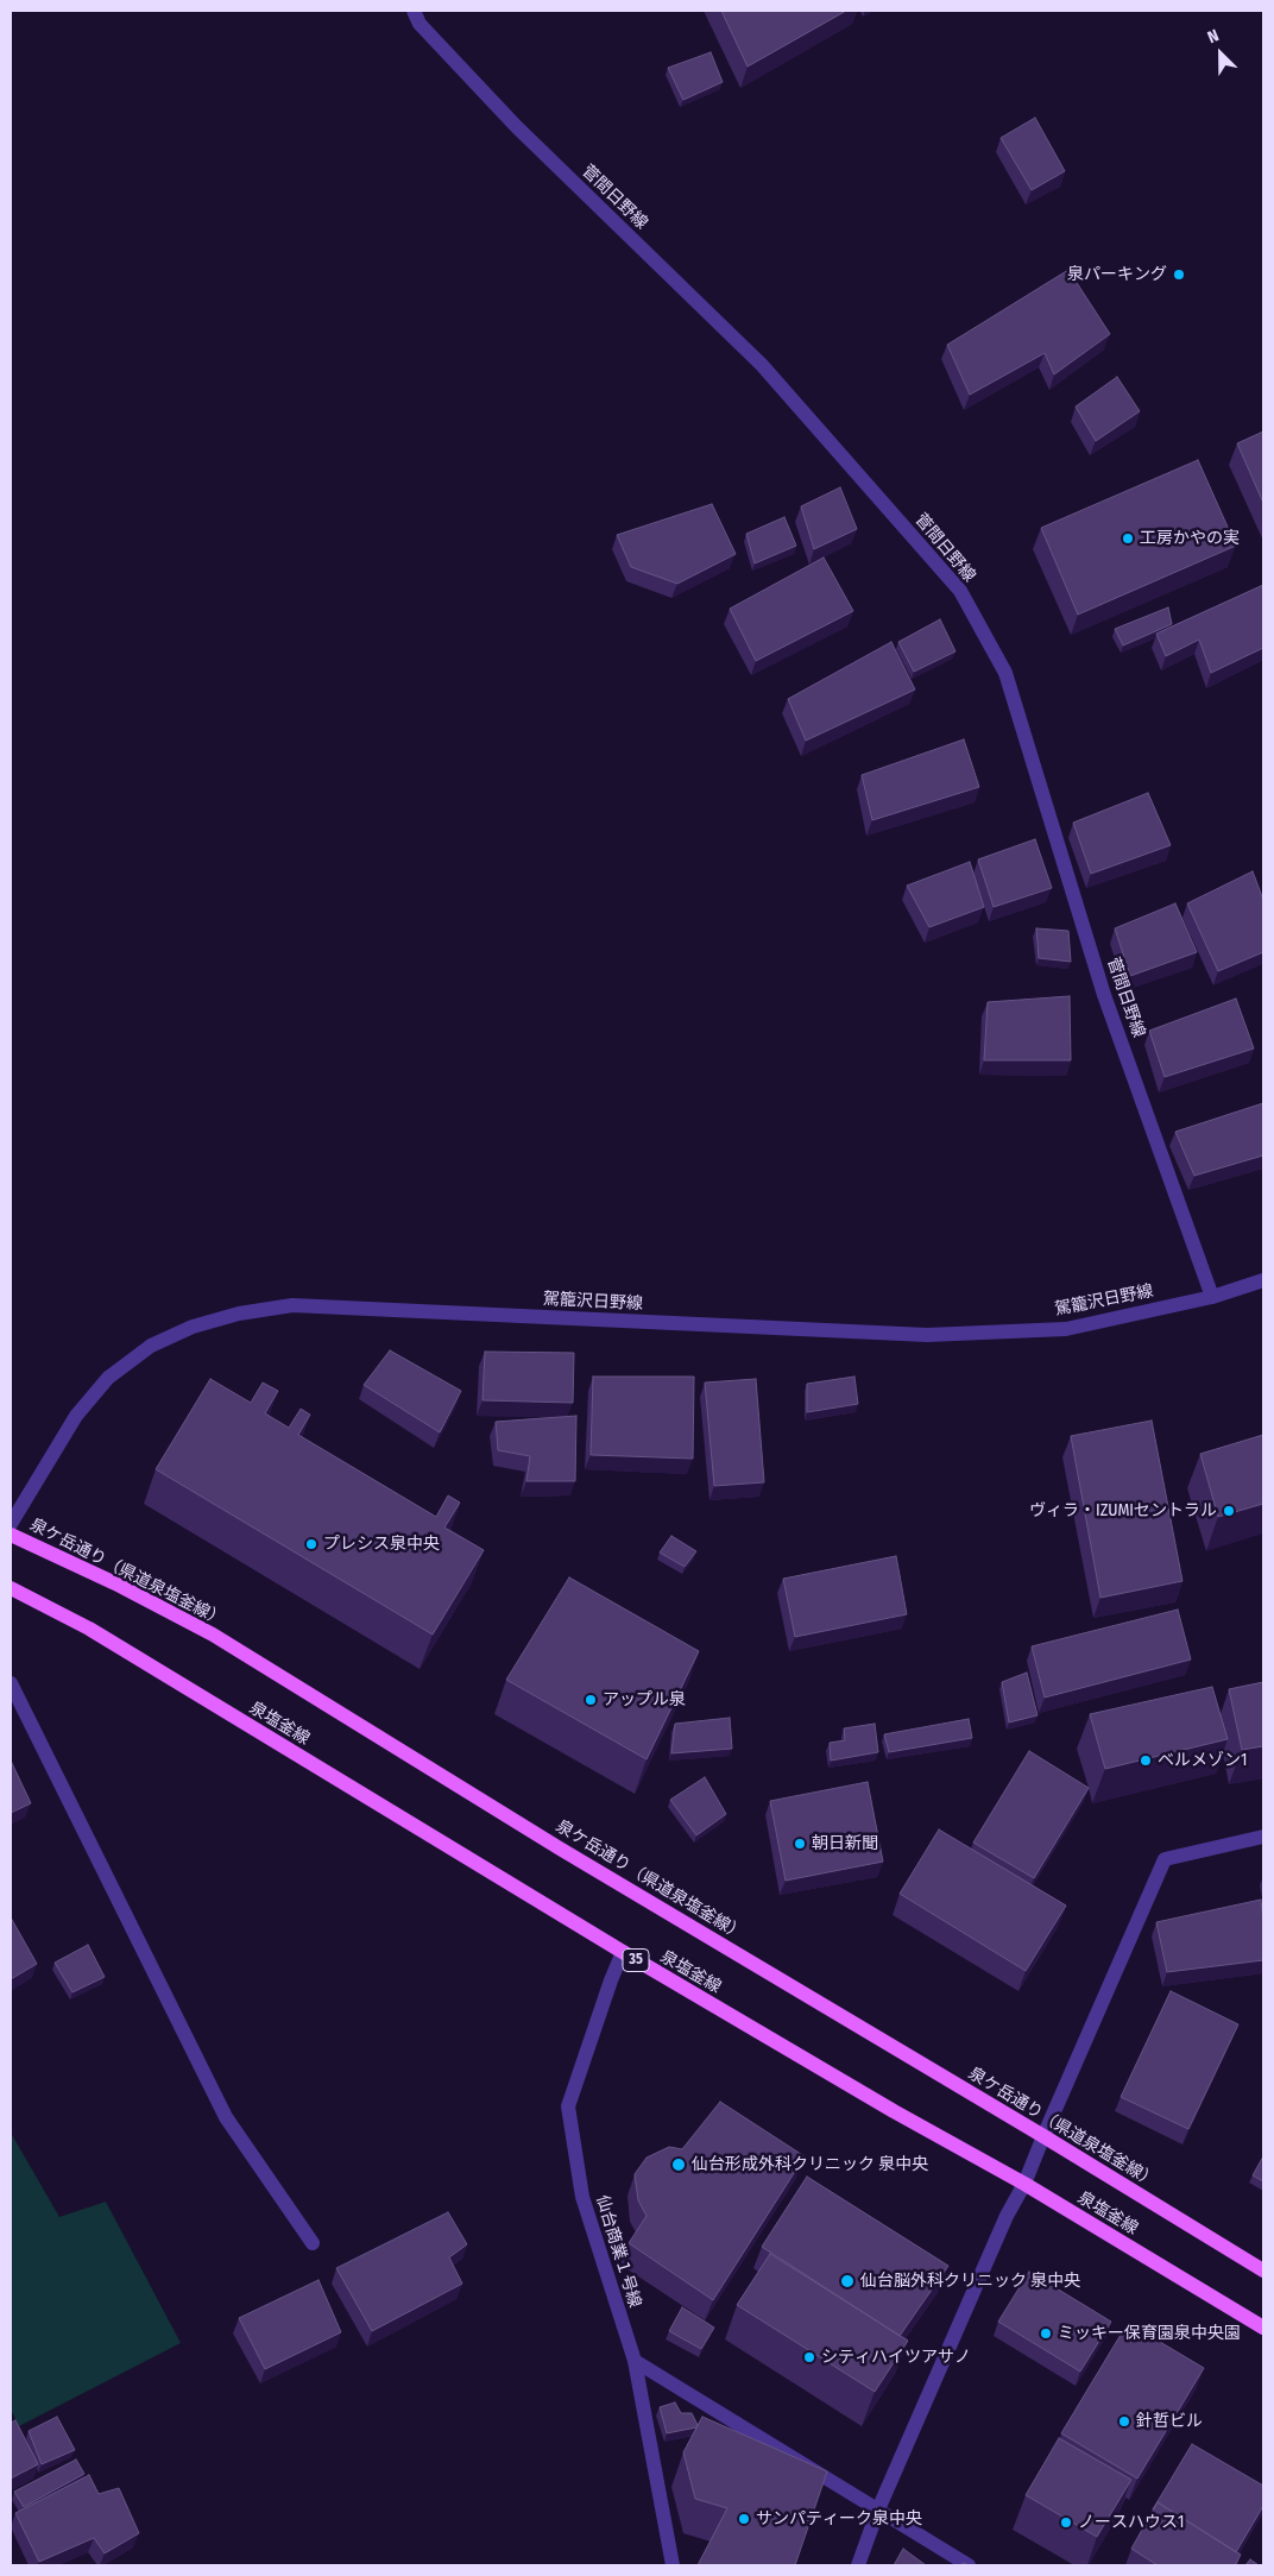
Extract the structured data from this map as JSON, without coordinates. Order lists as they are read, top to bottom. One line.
{"streets":{"main road":["泉ケ岳通り（県道泉塩釜線）","泉塩釜線","35"],"street":["菅間日野線","駕籠沢日野線","仙台商業１号線"]},"crossings":[["菅間日野線","駕籠沢日野線"],["泉塩釜線","仙台商業１号線"]],"places":["泉パーキング","工房かやの実","ヴィラ・IZUMIセントラル","プレシス泉中央","アップル泉","ベルメゾン1","朝日新聞","仙台形成外科クリニック 泉中央","仙台脳外科クリニック 泉中央","ミッキー保育園泉中央園","シティハイツアサノ","針哲ビル","サンパティーク泉中央","ノースハウス1"],"north":"top left"}
